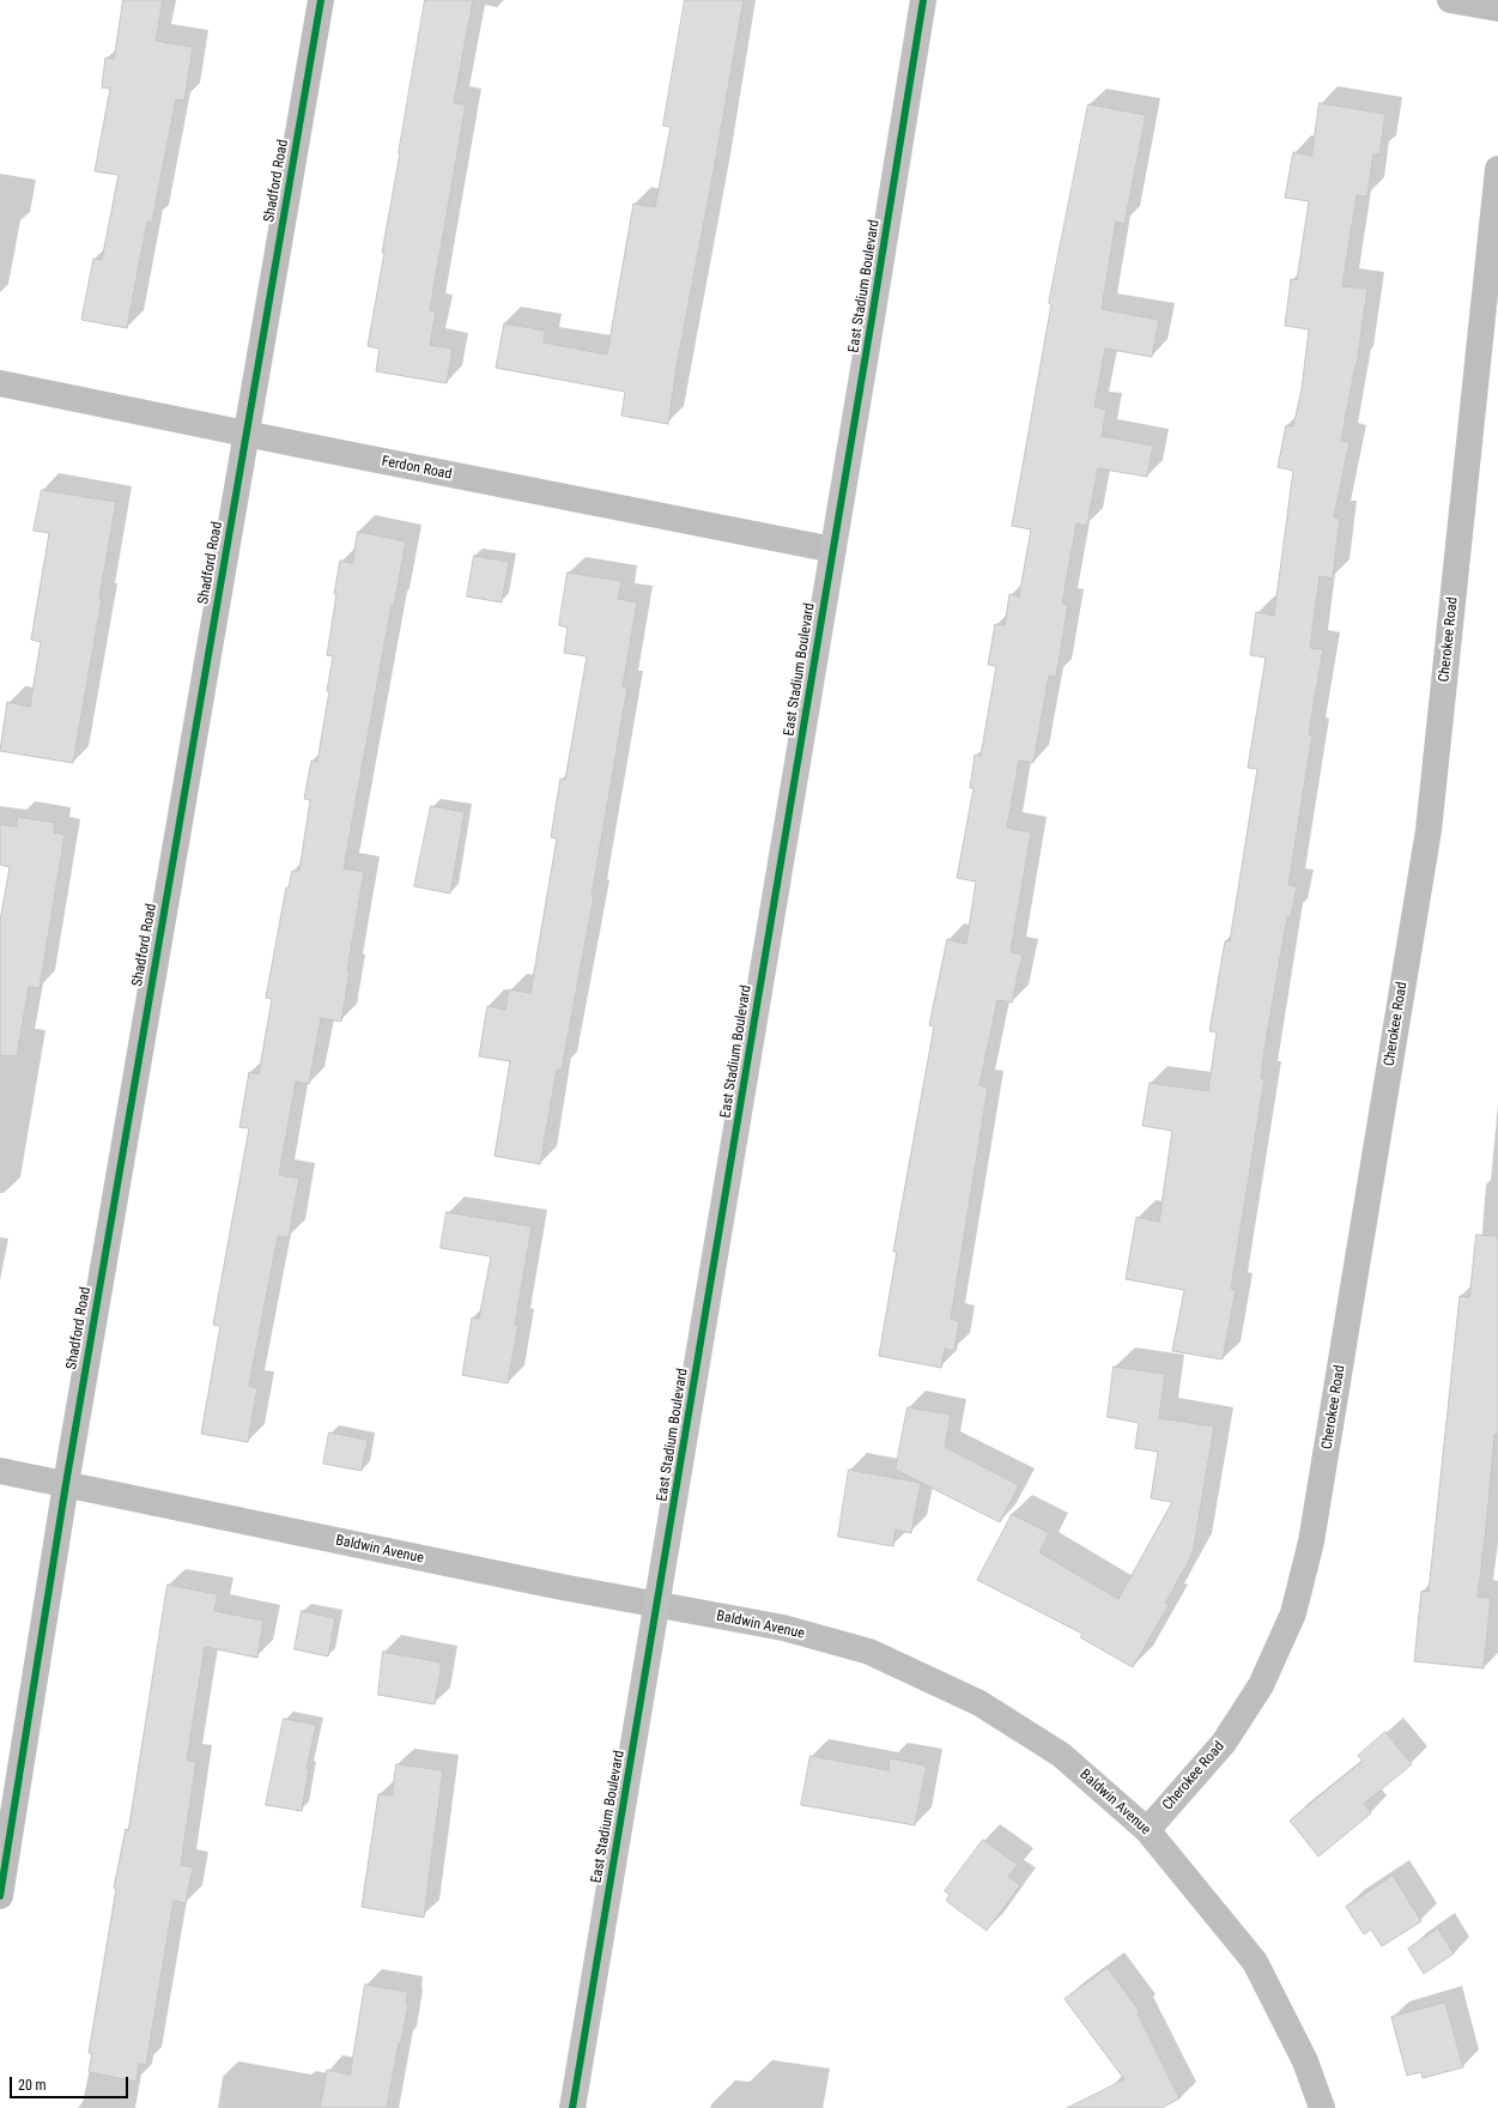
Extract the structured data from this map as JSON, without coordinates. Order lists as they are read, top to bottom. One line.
{"streets":{"main road":["East Stadium Boulevard"],"street":["Shadford Road","Ferdon Road","Cherokee Road","Baldwin Avenue"]},"crossings":[["Shadford Road","Ferdon Road"],["Shadford Road","Baldwin Avenue"],["East Stadium Boulevard","Ferdon Road"],["East Stadium Boulevard","Baldwin Avenue"],["Cherokee Road","Baldwin Avenue"]],"scale_bar":"20 m"}
